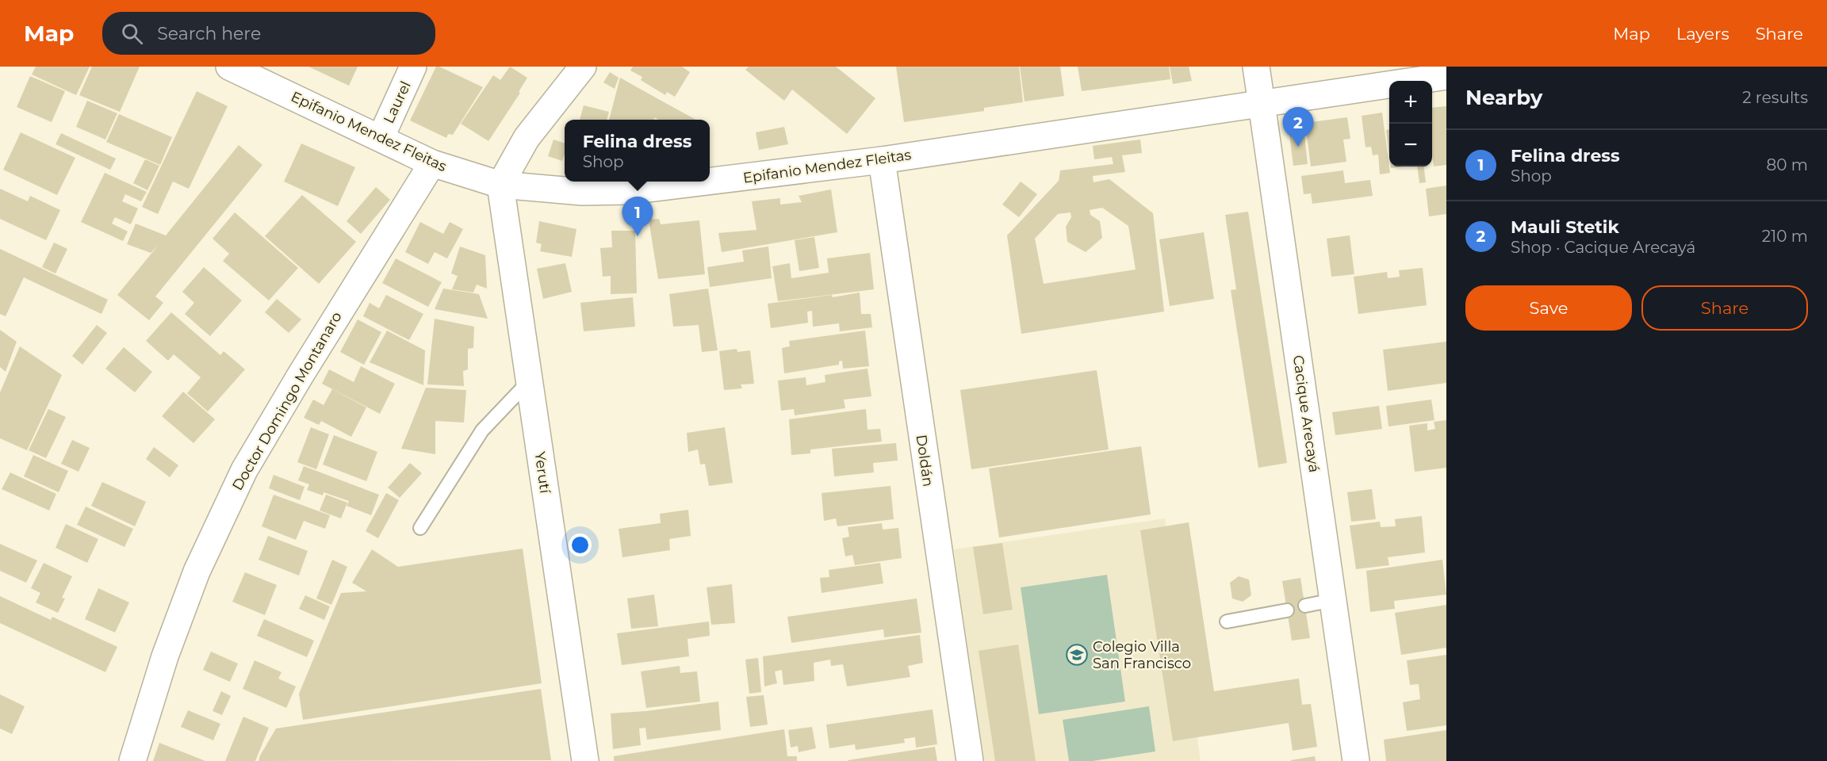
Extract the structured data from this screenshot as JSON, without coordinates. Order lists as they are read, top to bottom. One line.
{"streets":{"street":["Laurel","Epifanio Mendez Fleitas","Doctor Domingo Montanaro","Cacique Arecayá","Doldán","Yerutí"]},"crossings":[["Laurel","Epifanio Mendez Fleitas"],["Epifanio Mendez Fleitas","Doctor Domingo Montanaro"],["Epifanio Mendez Fleitas","Cacique Arecayá"],["Epifanio Mendez Fleitas","Doldán"],["Epifanio Mendez Fleitas","Yerutí"]],"places":{"school or university":["Colegio Villa San Francisco"]},"page":{"header":"Map","search":"Search here","nav":["Map","Layers","Share"],"heading":["Nearby","2 results"],"map_buttons":["+","−"],"pins":["2","1"],"popup":["Felina dress","Shop"],"list":[{"mark":"1","name":"Felina dress","note":"Shop","value":"80 m"},{"mark":"2","name":"Mauli Stetik","note":"Shop · Cacique Arecayá","value":"210 m"}],"buttons":["Save","Share"]}}
